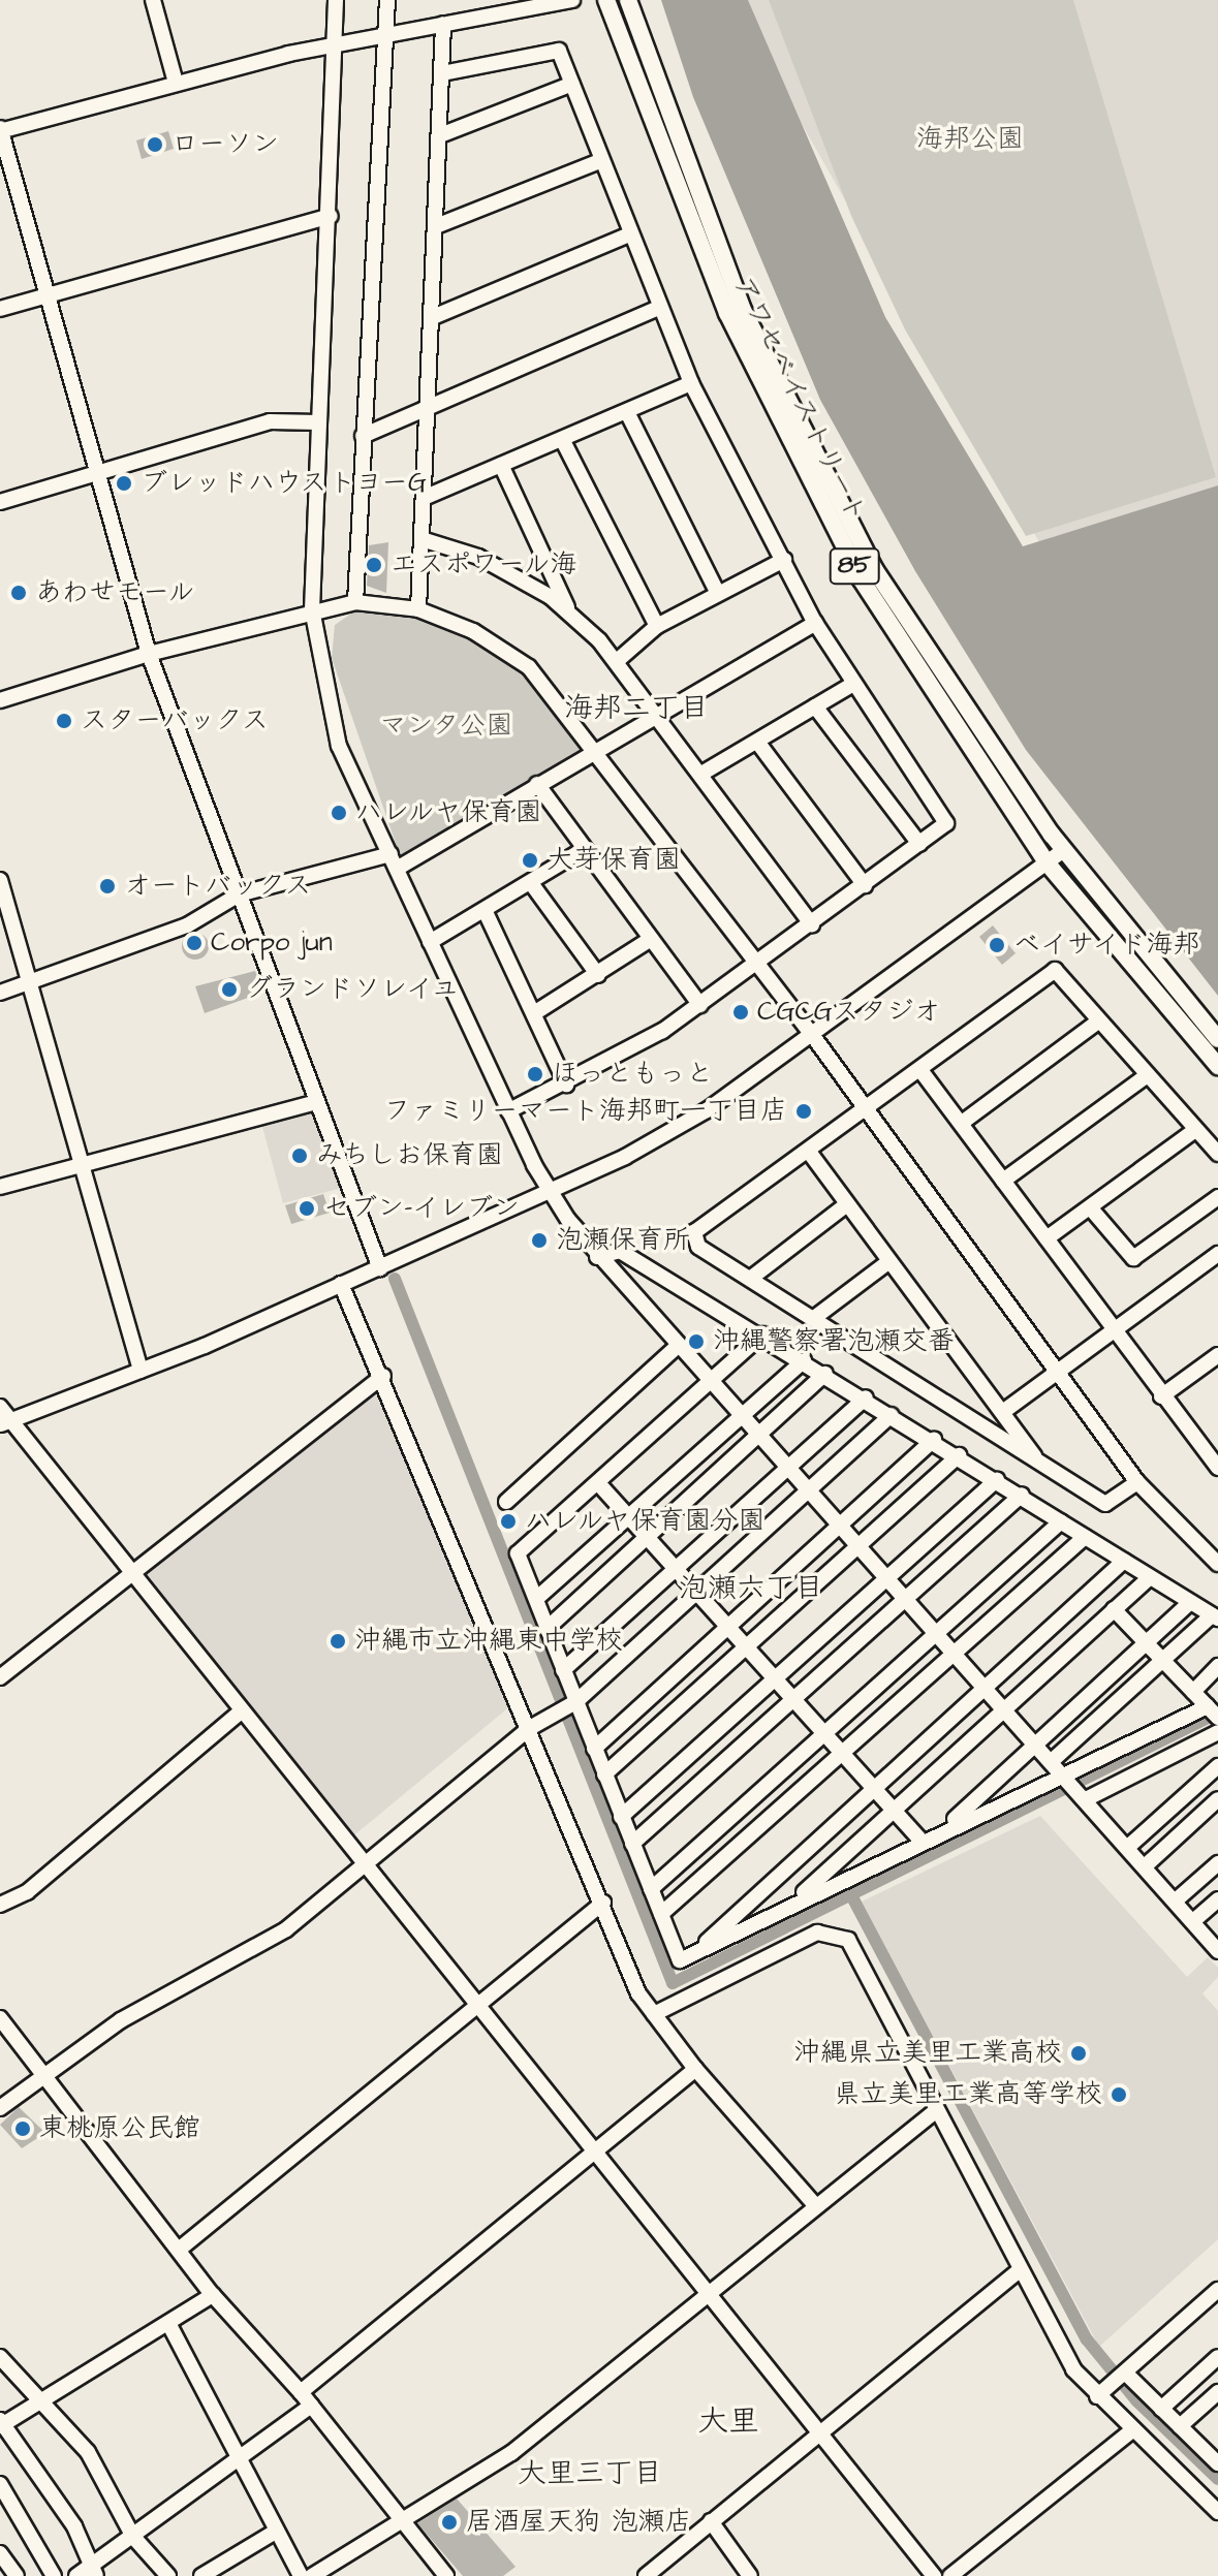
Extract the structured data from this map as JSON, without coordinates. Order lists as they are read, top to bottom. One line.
{"streets":{"main road":["アワセベイストリート","85"]},"districts":["海邦二丁目","泡瀬六丁目","大里","大里三丁目"],"parks":["海邦公園","マンタ公園"],"places":["ローソン","ブレッドハウストヨーG","エスポワール海","あわせモール","スターバックス","ハレルヤ保育園","大芽保育園","オートバックス","Corpo jun","ベイサイド海邦","グランドソレイユ","CGCGスタジオ","ほっともっと","ファミリーマート海邦町一丁目店","みちしお保育園","セブン-イレブン","泡瀬保育所","沖縄警察署泡瀬交番","ハレルヤ保育園分園","沖縄市立沖縄東中学校","沖縄県立美里工業高校","県立美里工業高等学校","東桃原公民館","居酒屋天狗 泡瀬店"]}
